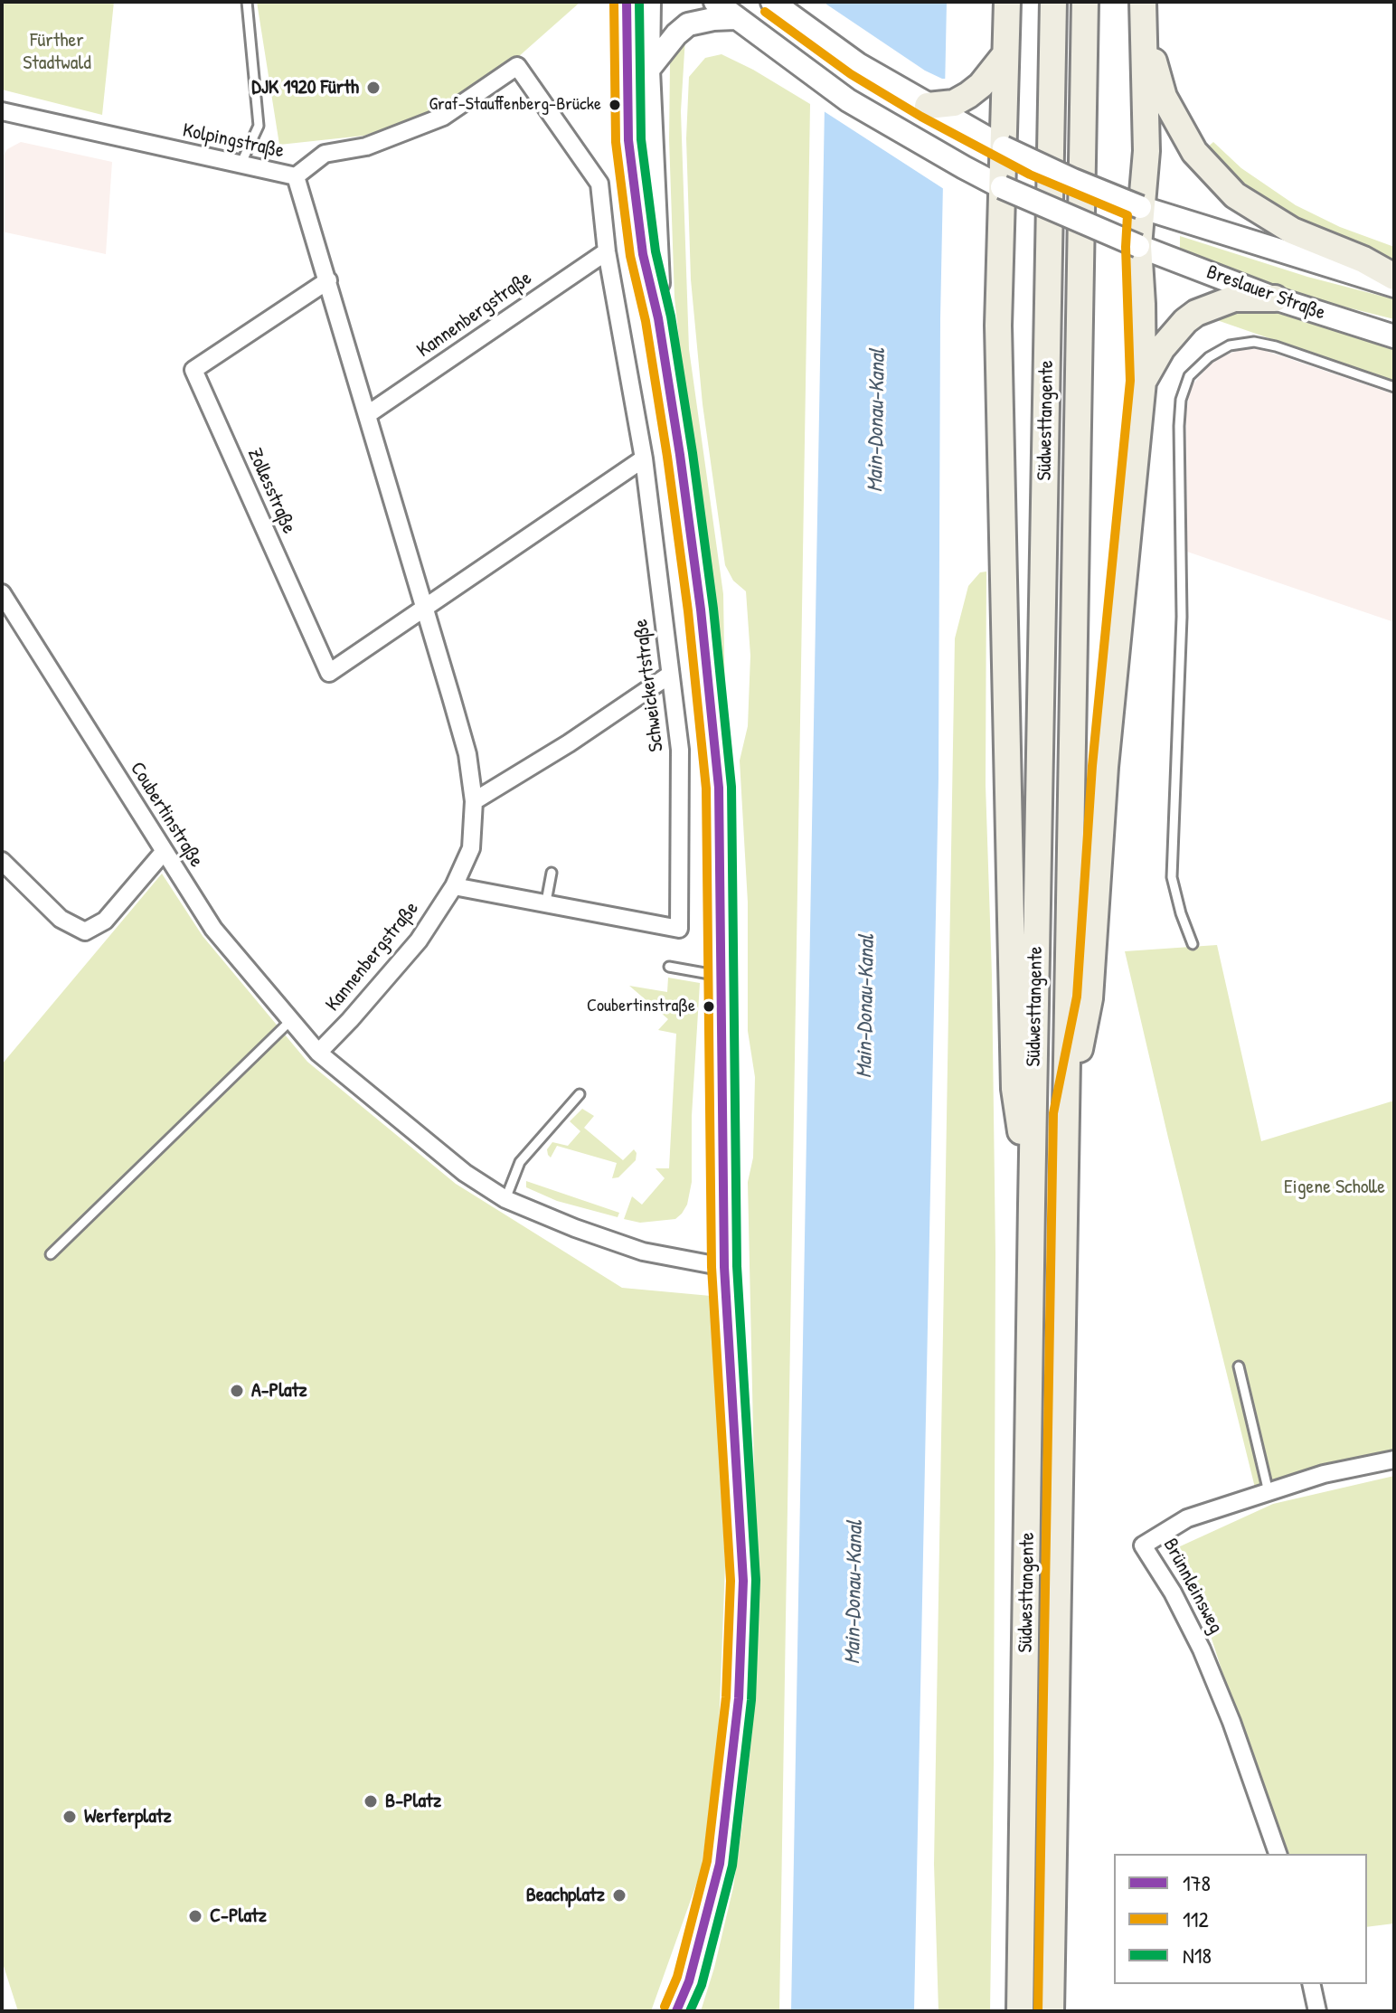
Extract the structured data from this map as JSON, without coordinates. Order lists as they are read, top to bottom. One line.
{"streets":{"highway":["Südwesttangente"],"main road":["Breslauer Straße"],"street":["Kolpingstraße","Kannenbergstraße","Zollesstraße","Schweickertstraße","Coubertinstraße","Brünnleinsweg"]},"crossings":[["Kolpingstraße","Kannenbergstraße"],["Kolpingstraße","Schweickertstraße"],["Kannenbergstraße","Zollesstraße"],["Kannenbergstraße","Schweickertstraße"],["Kannenbergstraße","Coubertinstraße"]],"water":["Main-Donau-Kanal"],"parks":["Fürther Stadtwald","Eigene Scholle"],"places":["DJK 1920 Fürth","Graf-Stauffenberg-Brücke","Coubertinstraße","A-Platz","B-Platz","Werferplatz","Beachplatz","C-Platz"],"lines":["transit line 178","transit line 112","transit line N18"],"legend":["178","112","N18"]}
